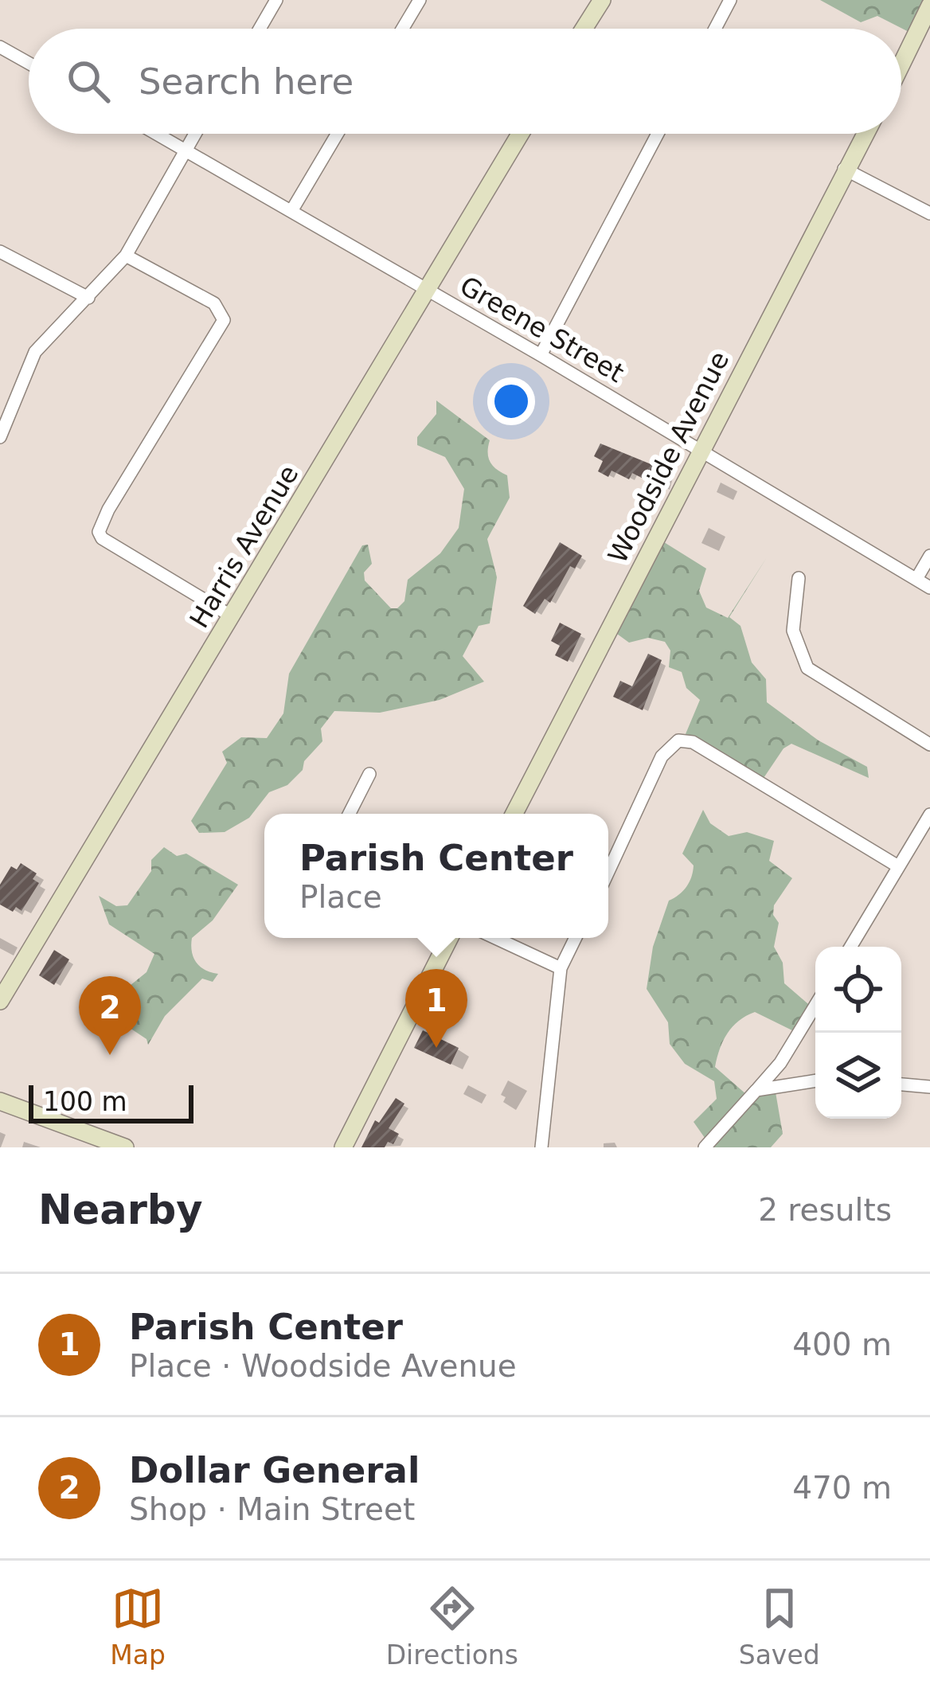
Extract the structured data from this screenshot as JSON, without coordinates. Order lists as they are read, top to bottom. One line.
{"streets":{"street":["Greene Street","Woodside Avenue","Harris Avenue"]},"crossings":[["Greene Street","Woodside Avenue"],["Greene Street","Harris Avenue"]],"scale_bar":"100 m","page":{"search":"Search here","popup":["Parish Center","Place"],"pins":["1","2"],"scale":"100 m","heading":["Nearby","2 results"],"list":[{"mark":"1","name":"Parish Center","note":"Place · Woodside Avenue","value":"400 m"},{"mark":"2","name":"Dollar General","note":"Shop · Main Street","value":"470 m"}],"nav":["Map","Directions","Saved"]}}
